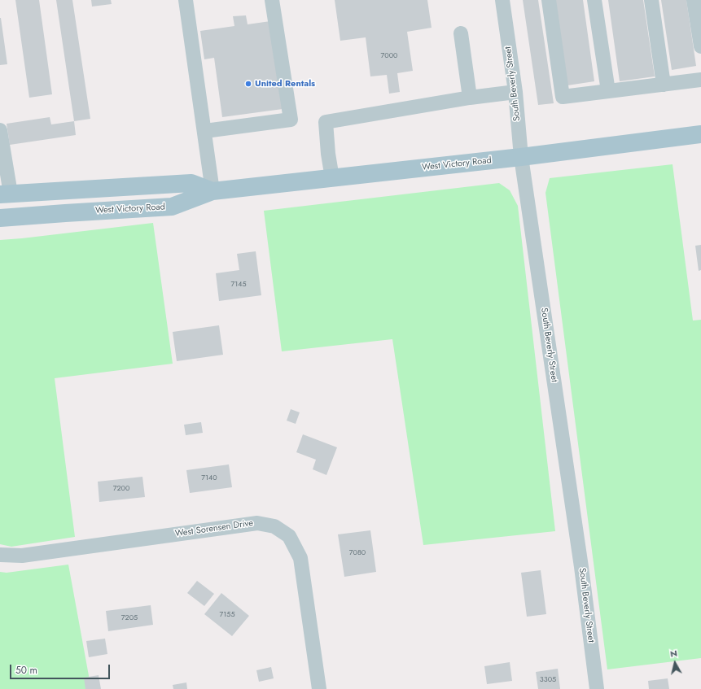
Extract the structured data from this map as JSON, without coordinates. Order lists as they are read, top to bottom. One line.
{"streets":{"main road":["West Victory Road"],"street":["South Beverly Street","West Sorensen Drive"]},"crossings":[["South Beverly Street","West Victory Road"]],"places":["United Rentals"],"house_numbers":["7000","7145","7140","7200","7080","7155","7205","3305"],"scale_bar":"50 m","north":"top"}
